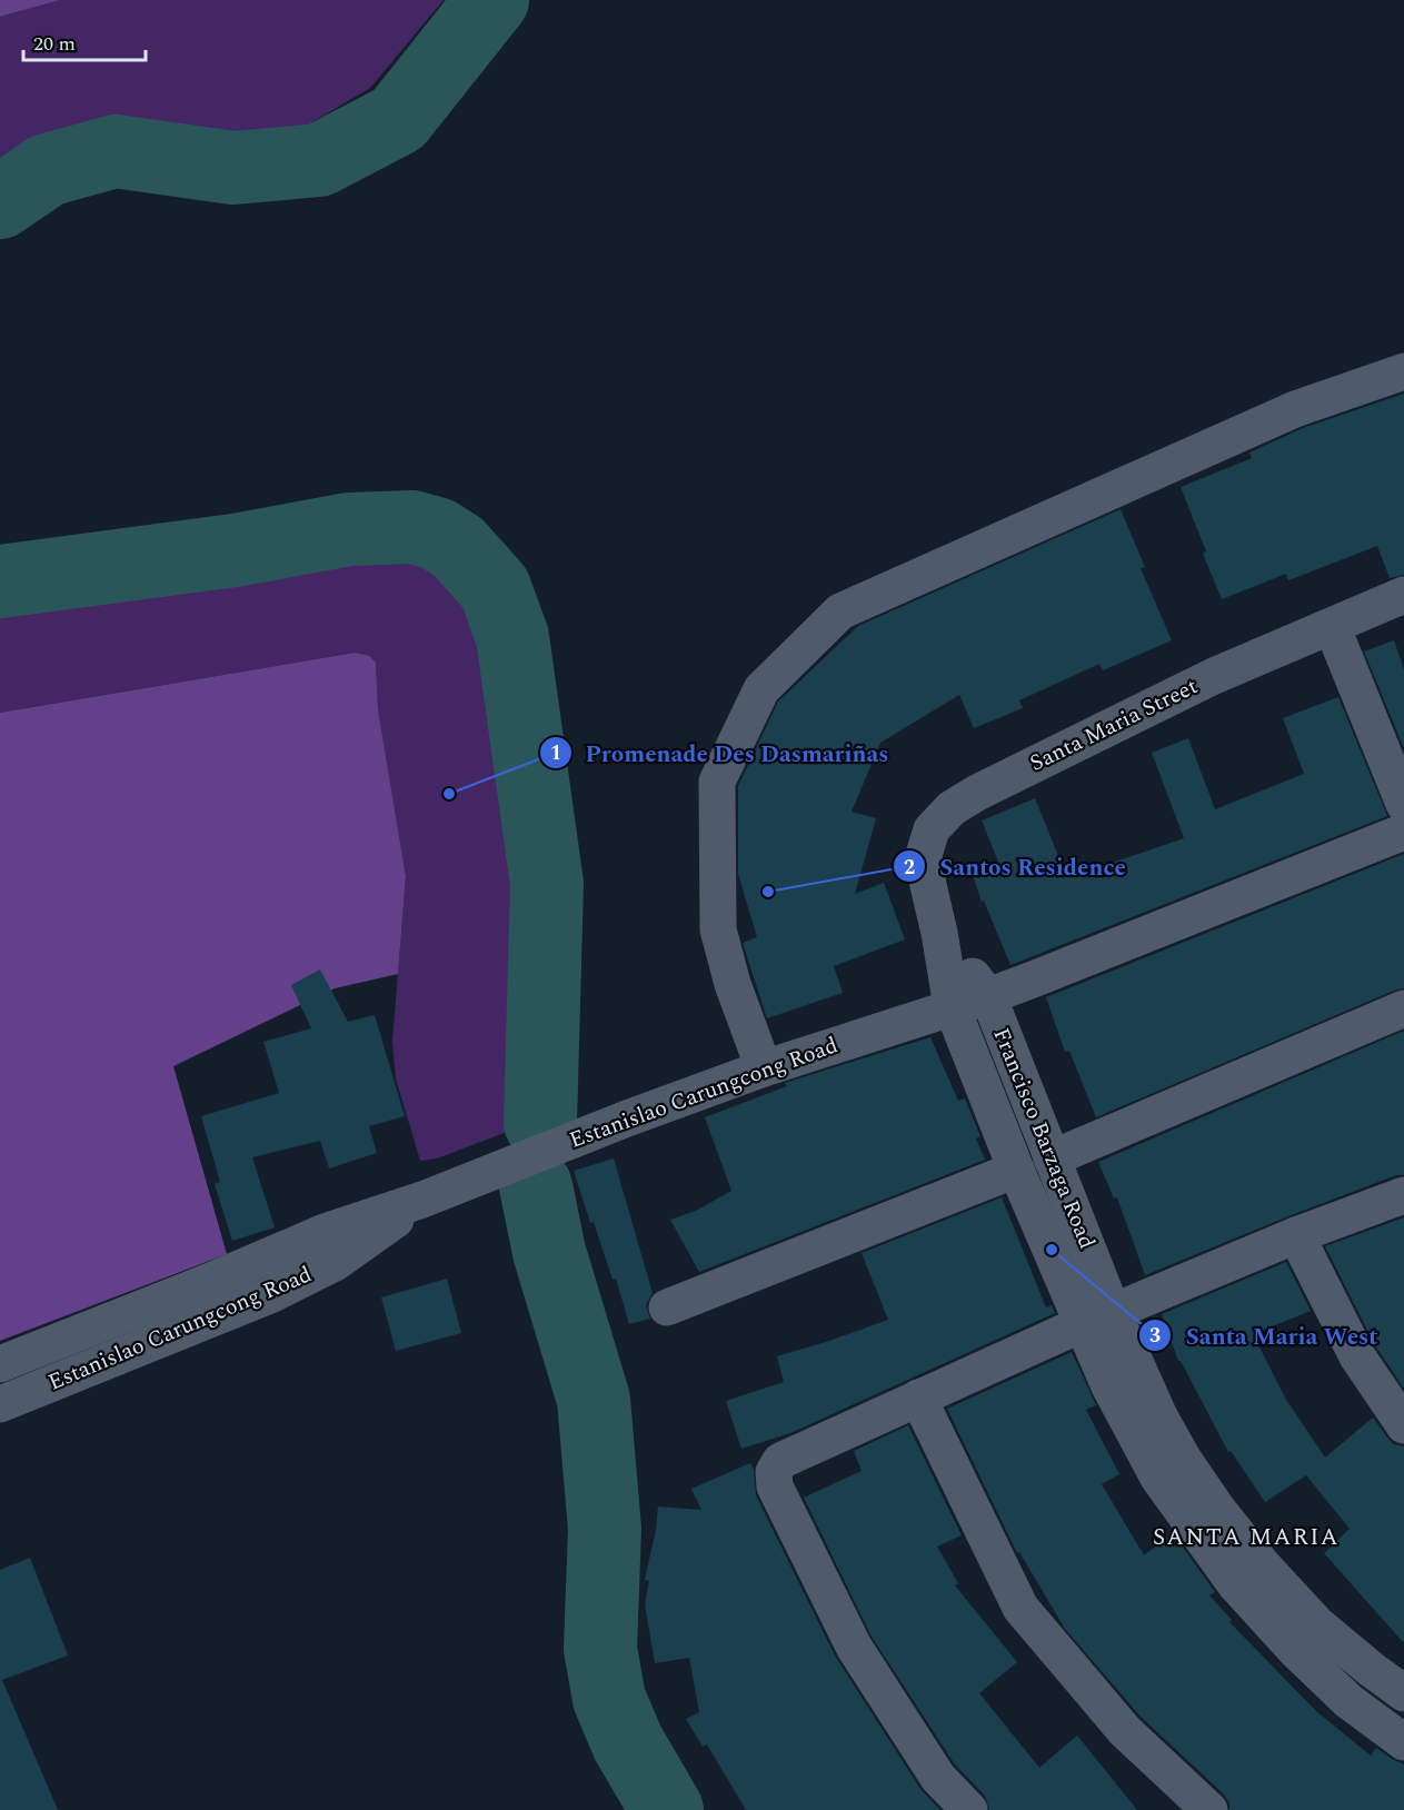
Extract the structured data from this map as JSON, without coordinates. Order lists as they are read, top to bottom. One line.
{"streets":{"street":["Santa Maria Street","Estanislao Carungcong Road","Francisco Barzaga Road"]},"crossings":[["Santa Maria Street","Estanislao Carungcong Road"],["Santa Maria Street","Francisco Barzaga Road"],["Estanislao Carungcong Road","Francisco Barzaga Road"]],"districts":["SANTA MARIA"],"places":["Promenade Des Dasmariñas","Santos Residence","Santa Maria West"],"scale_bar":"20 m"}
